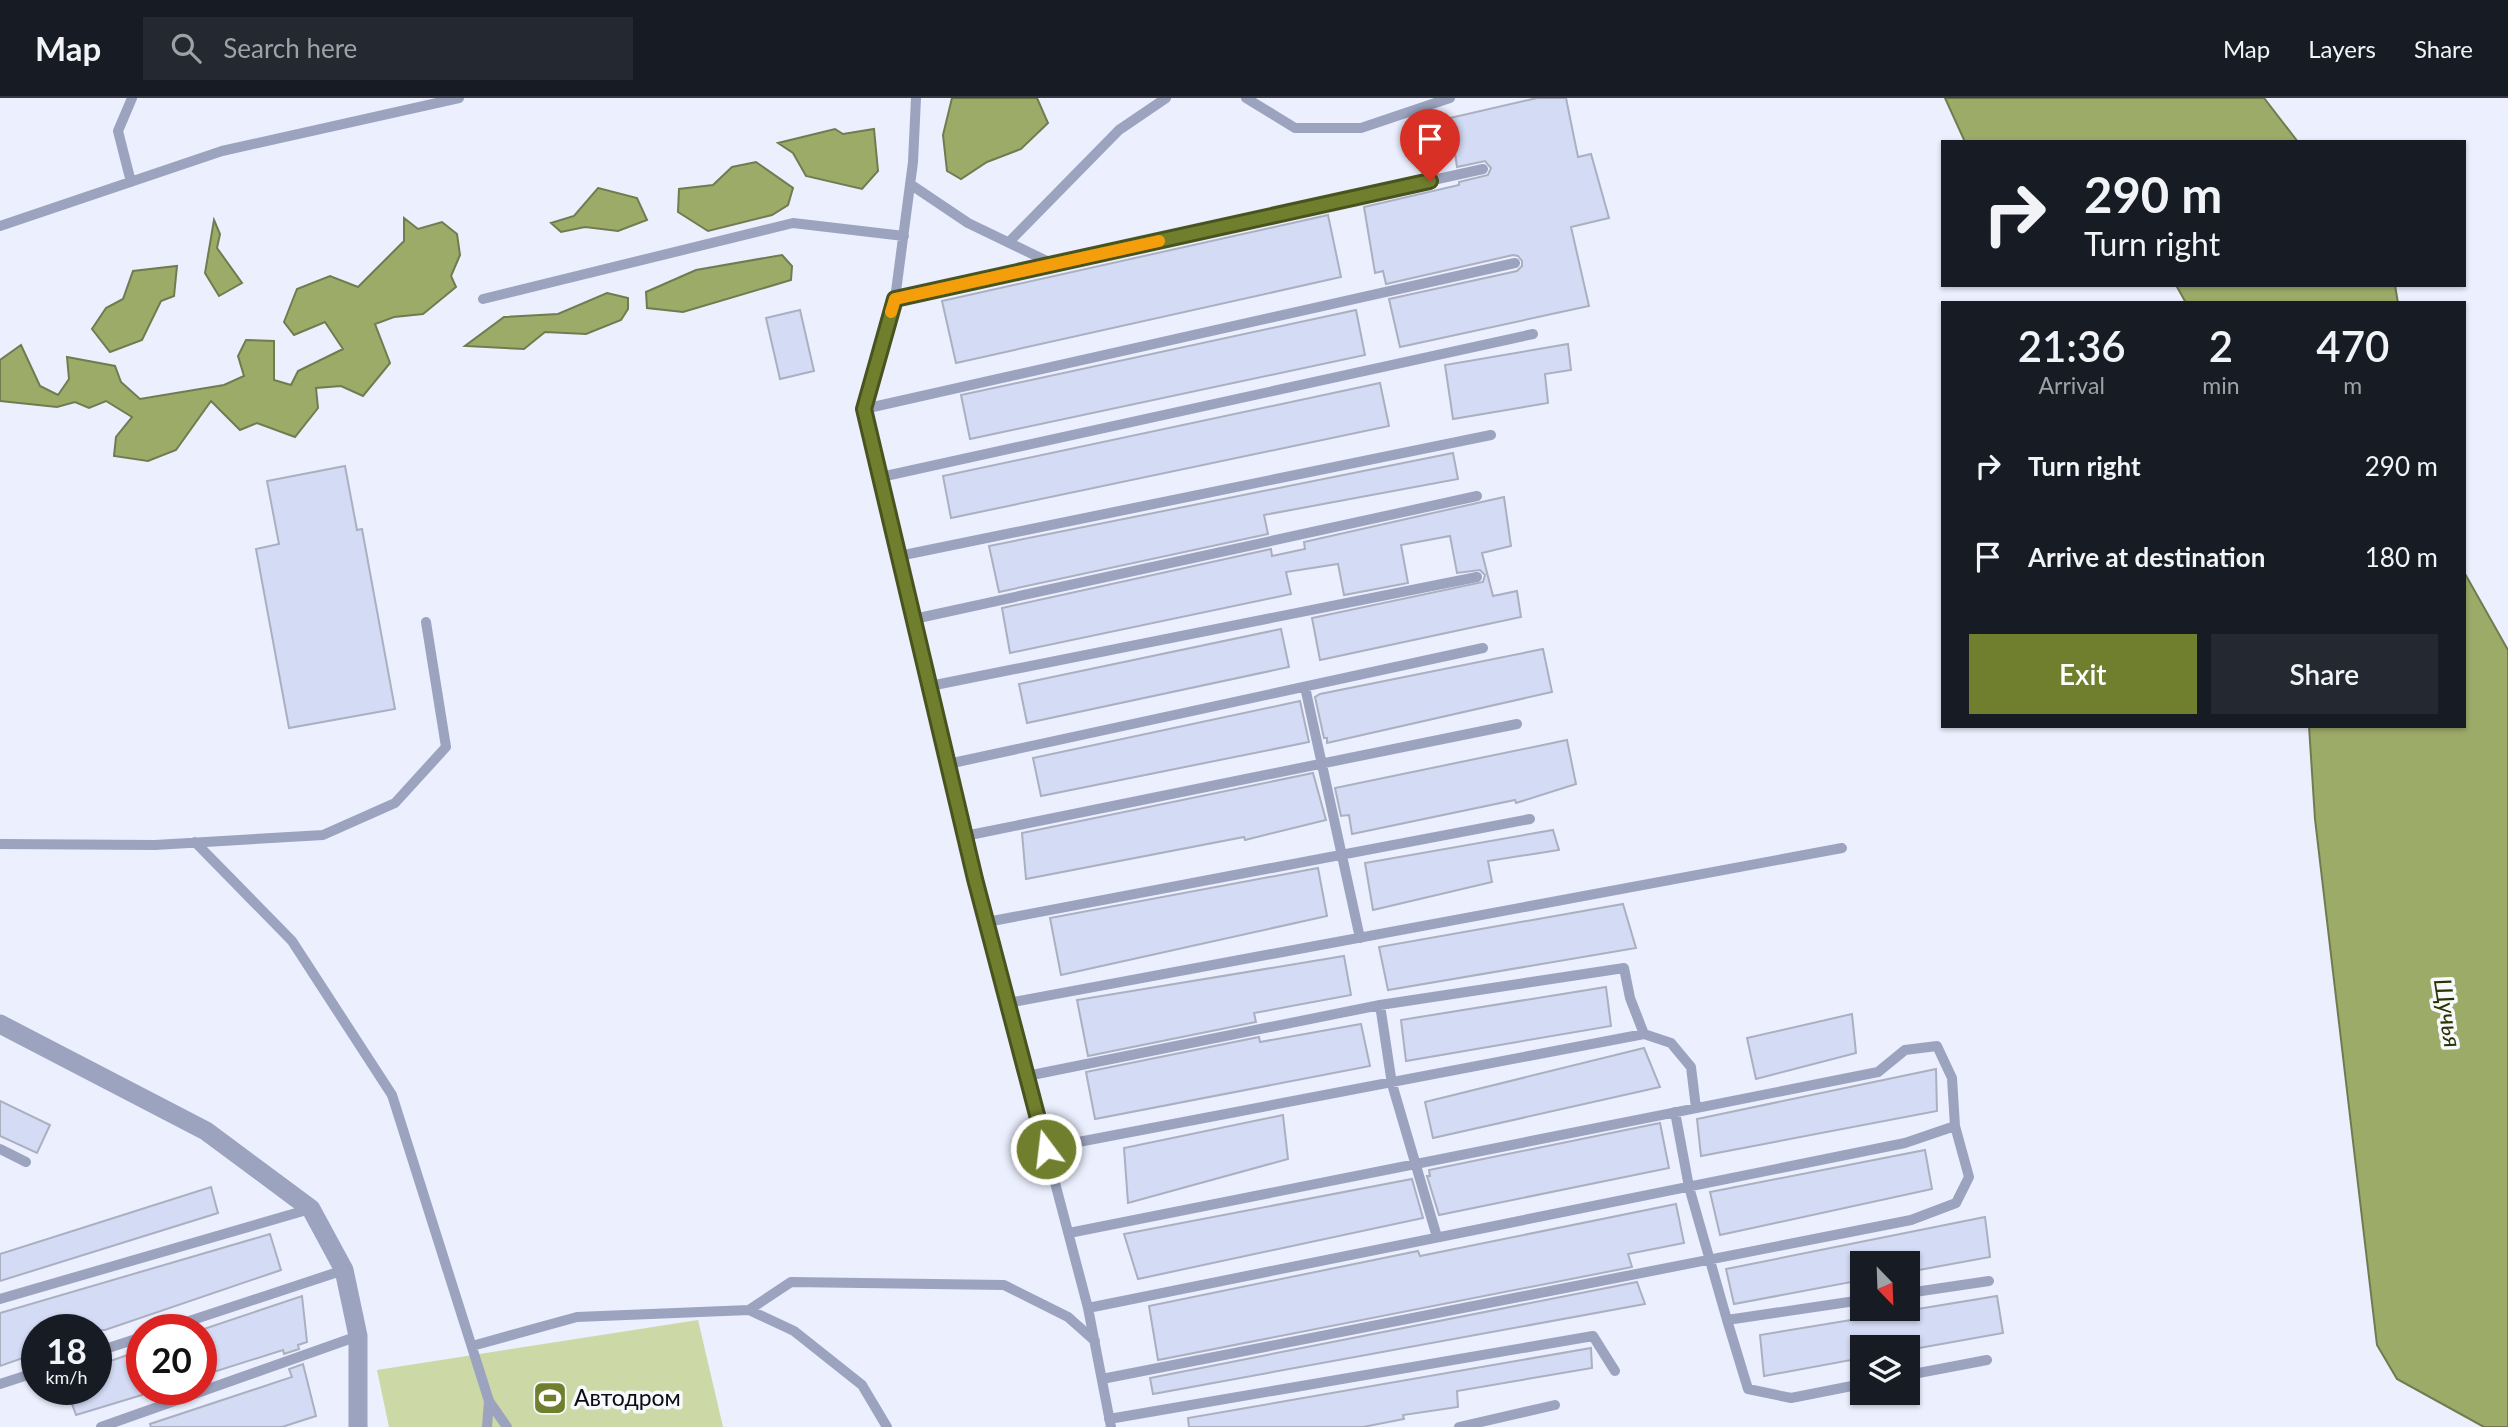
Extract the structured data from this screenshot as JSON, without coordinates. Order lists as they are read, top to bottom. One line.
{"water":["Щучья"],"places":{"sports":["Автодром"]},"north":"bottom right","page":{"header":"Map","search":"Search here","nav":["Map","Layers","Share"],"turn":["290 m","Turn right"],"eta":["21:36","Arrival","2","min","470","m"],"list":[{"name":"Turn right","value":"290 m"},{"name":"Arrive at destination","value":"180 m"}],"buttons":["Exit","Share"],"speed":"18 km/h","limit":"20"}}
